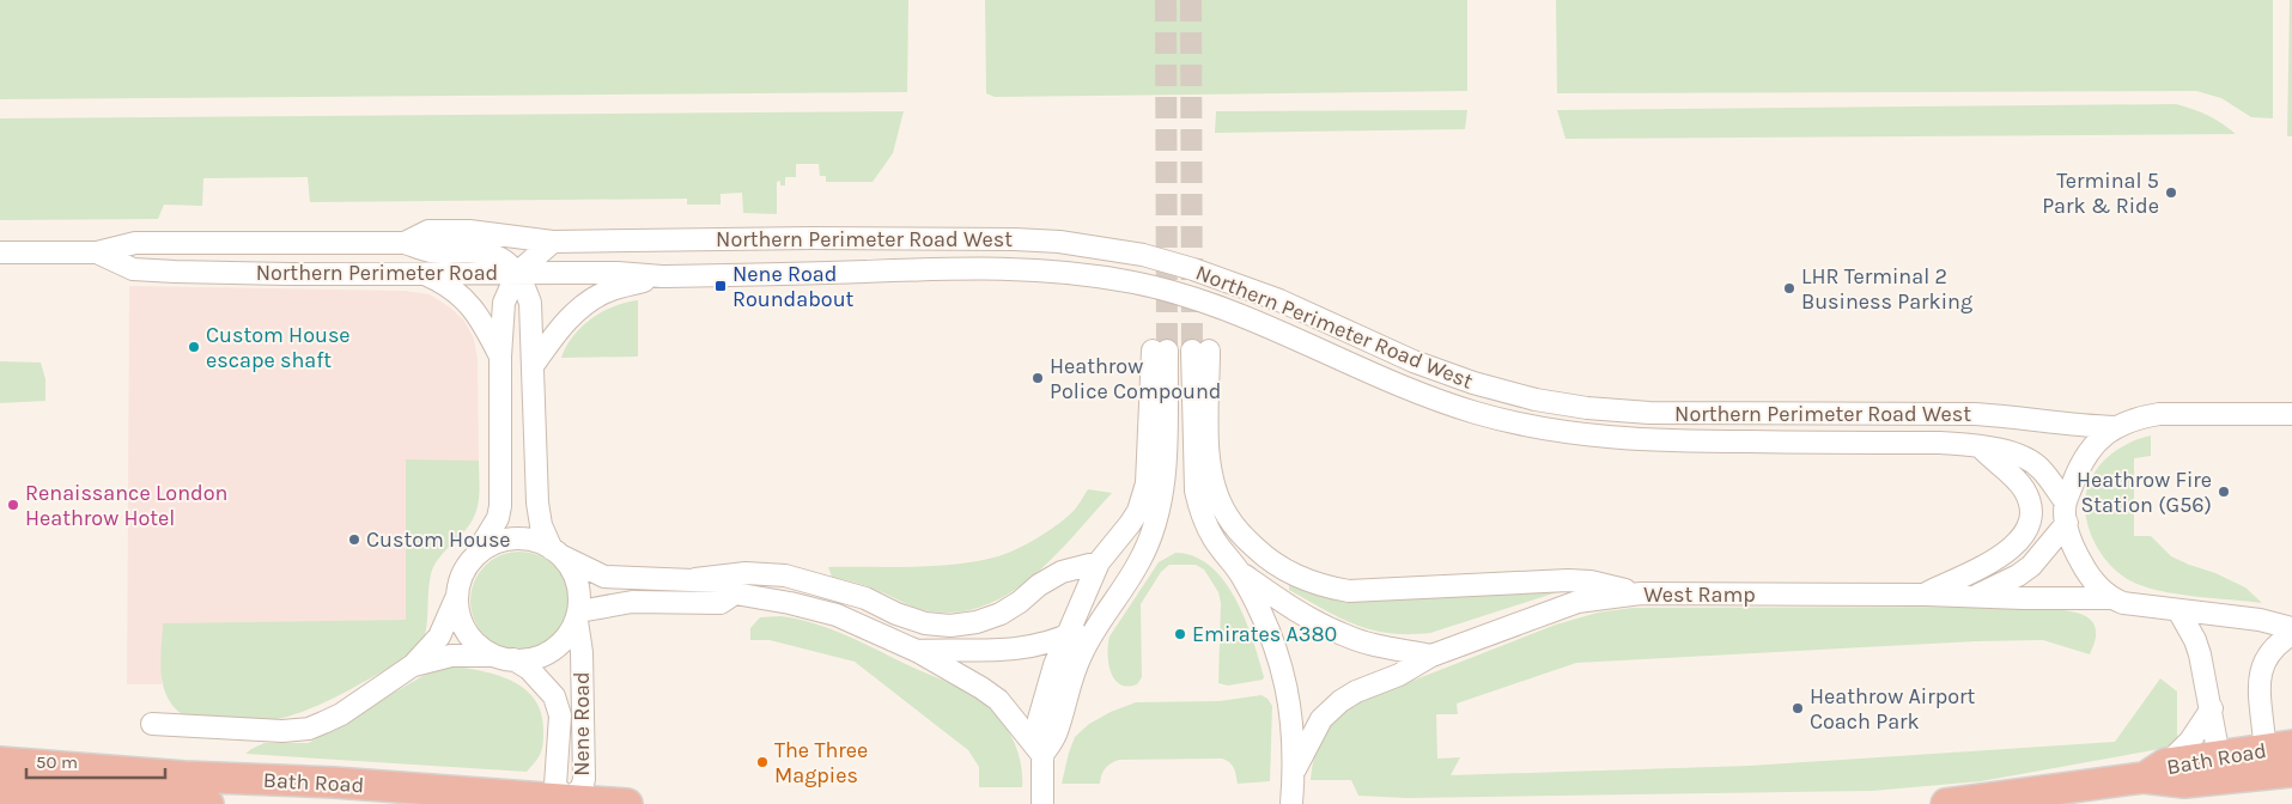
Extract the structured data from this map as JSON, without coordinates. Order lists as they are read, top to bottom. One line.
{"streets":{"highway":["Bath Road"],"street":["Northern Perimeter Road West","Northern Perimeter Road","West Ramp","Nene Road"]},"crossings":[["Northern Perimeter Road West","Northern Perimeter Road"],["Northern Perimeter Road West","West Ramp"],["Nene Road","Bath Road"]],"places":{"other":["Terminal 5 Park & Ride","LHR Terminal 2 Business Parking","Custom House escape shaft","Heathrow Police Compound","Heathrow Fire Station (G56)","Renaissance London Heathrow Hotel","Custom House","Emirates A380","Heathrow Airport Coach Park","The Three Magpies"],"transit":["Nene Road Roundabout"]},"scale_bar":"50 m"}
